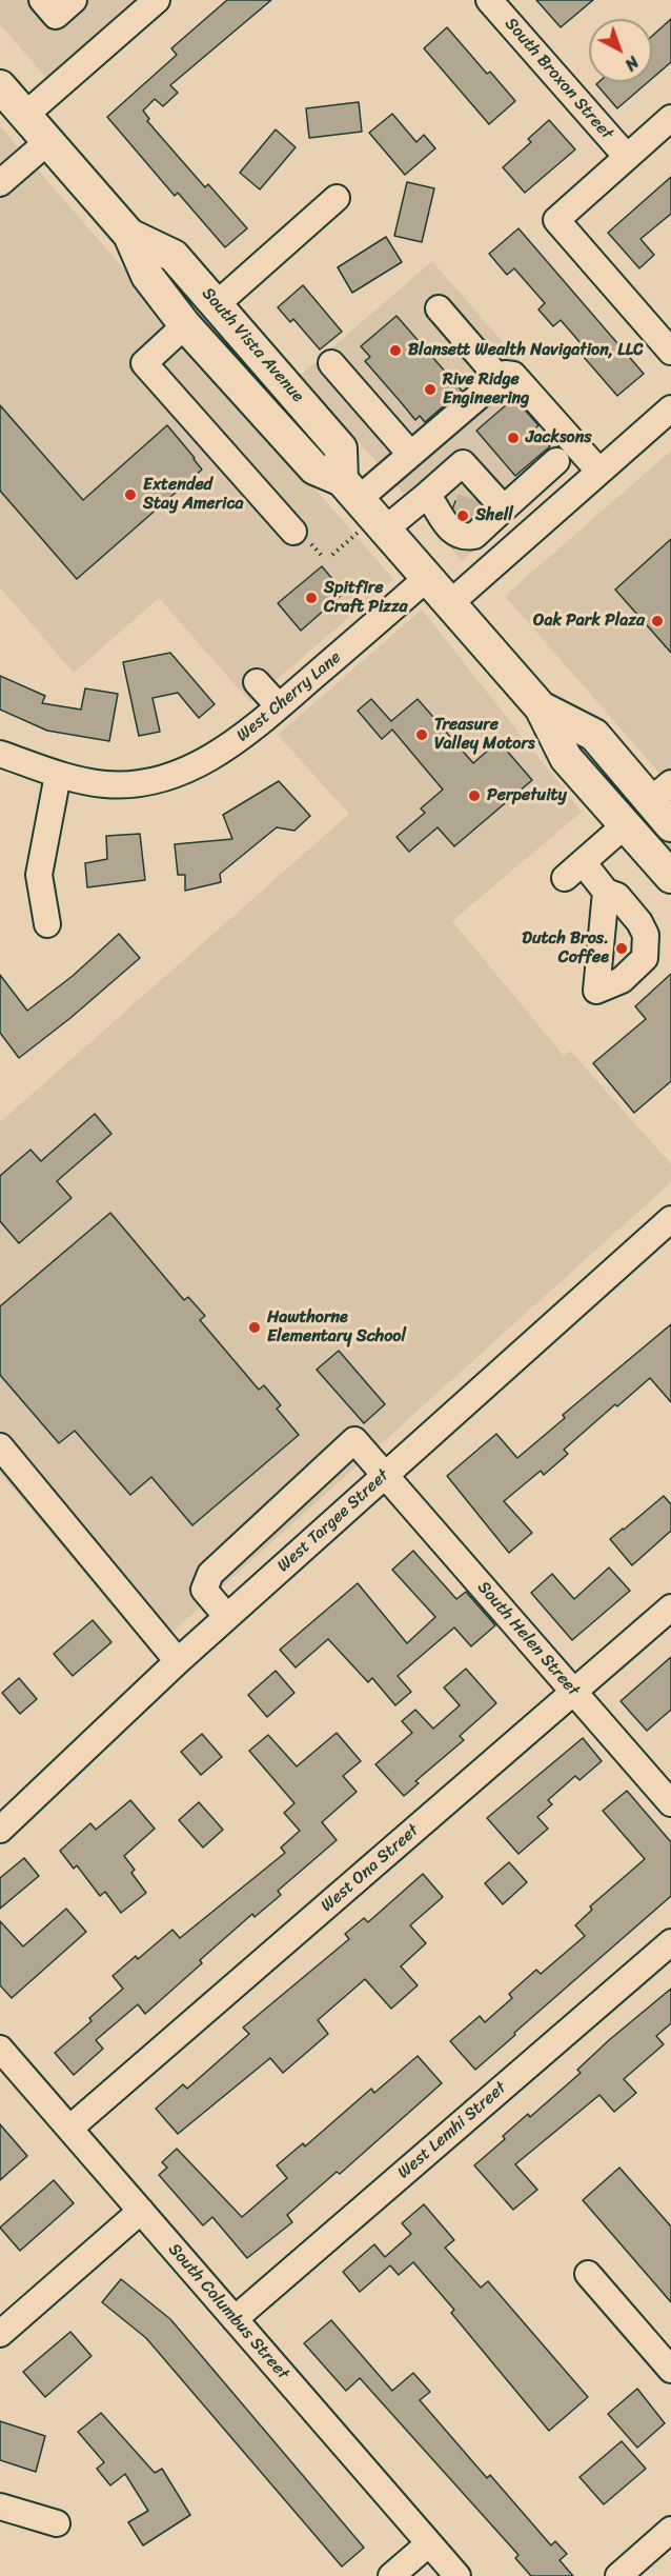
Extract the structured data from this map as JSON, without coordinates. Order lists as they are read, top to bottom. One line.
{"streets":{"main road":["South Vista Avenue"],"street":["South Broxon Street","West Cherry Lane","West Targee Street","South Helen Street","West Ona Street","West Lemhi Street","South Columbus Street"]},"crossings":[["South Vista Avenue","West Cherry Lane"],["West Targee Street","South Helen Street"],["South Helen Street","West Ona Street"],["West Ona Street","South Columbus Street"],["West Lemhi Street","South Columbus Street"]],"places":["Blansett Wealth Navigation, LLC","Rive Ridge Engineering","Jacksons","Extended Stay America","Shell","Spitfire Craft Pizza","Oak Park Plaza","Treasure Valley Motors","Perpetuity","Dutch Bros. Coffee","Hawthorne Elementary School"],"north":"bottom right"}
